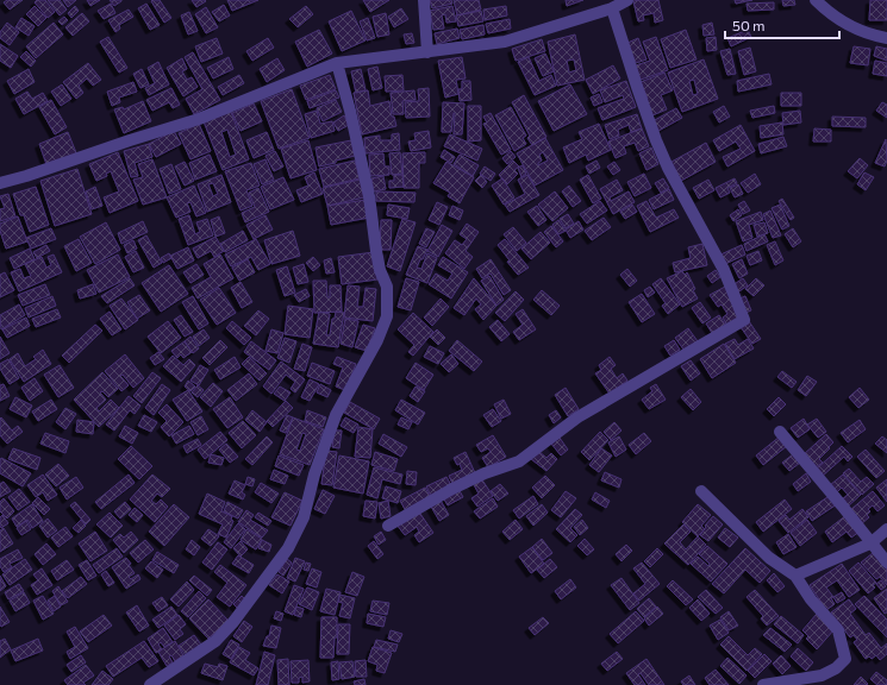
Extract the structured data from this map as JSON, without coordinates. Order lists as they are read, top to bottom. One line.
{"scale_bar":"50 m"}
